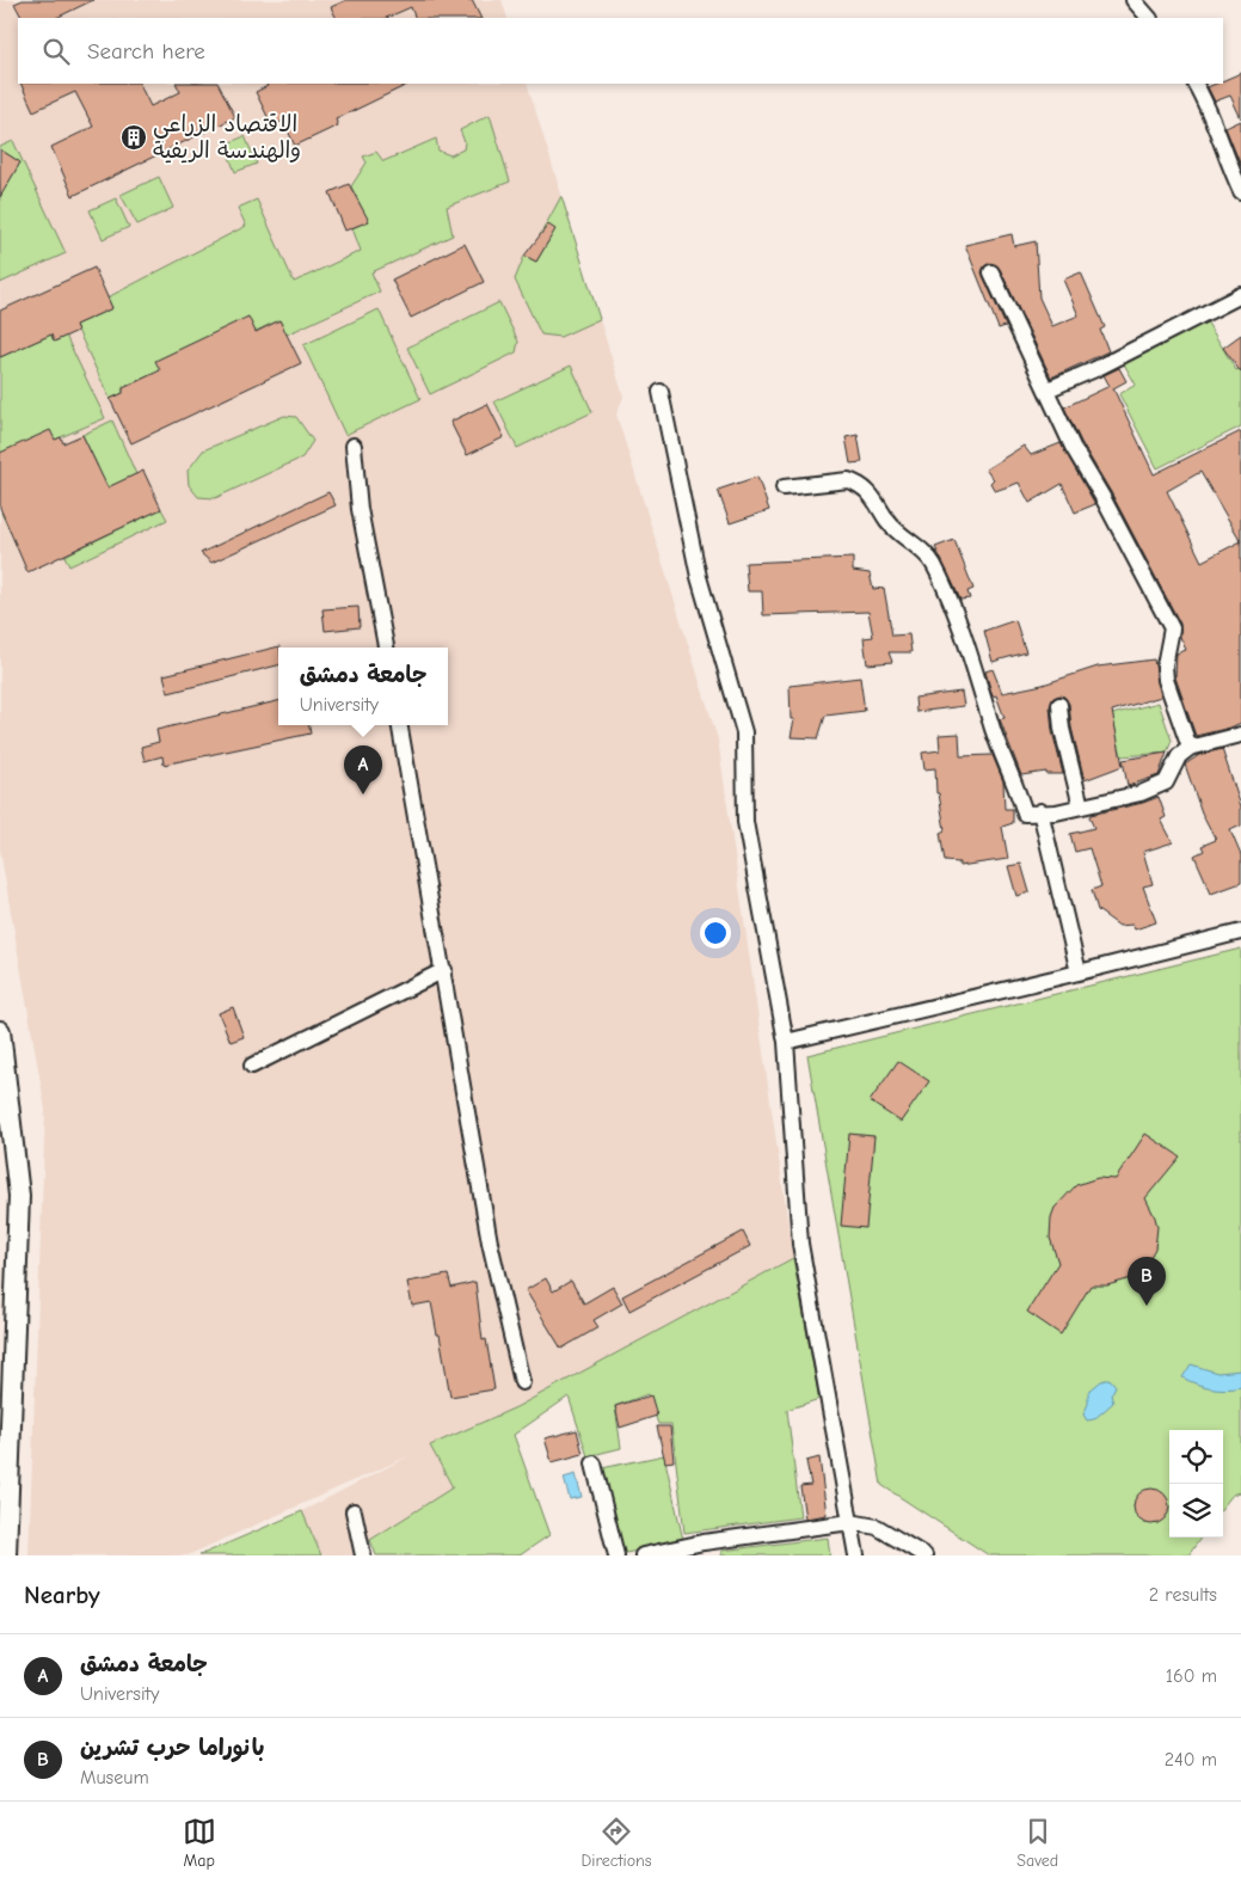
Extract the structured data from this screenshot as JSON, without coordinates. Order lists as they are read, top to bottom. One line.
{"places":{"building":["الاقتصاد الزراعي والهندسة الريفية"]},"page":{"search":"Search here","popup":["جامعة دمشق","University"],"pins":["A","B"],"heading":["Nearby","2 results"],"list":[{"mark":"A","name":"جامعة دمشق","note":"University","value":"160 m"},{"mark":"B","name":"بانوراما حرب تشرين","note":"Museum","value":"240 m"}],"nav":["Map","Directions","Saved"]}}
